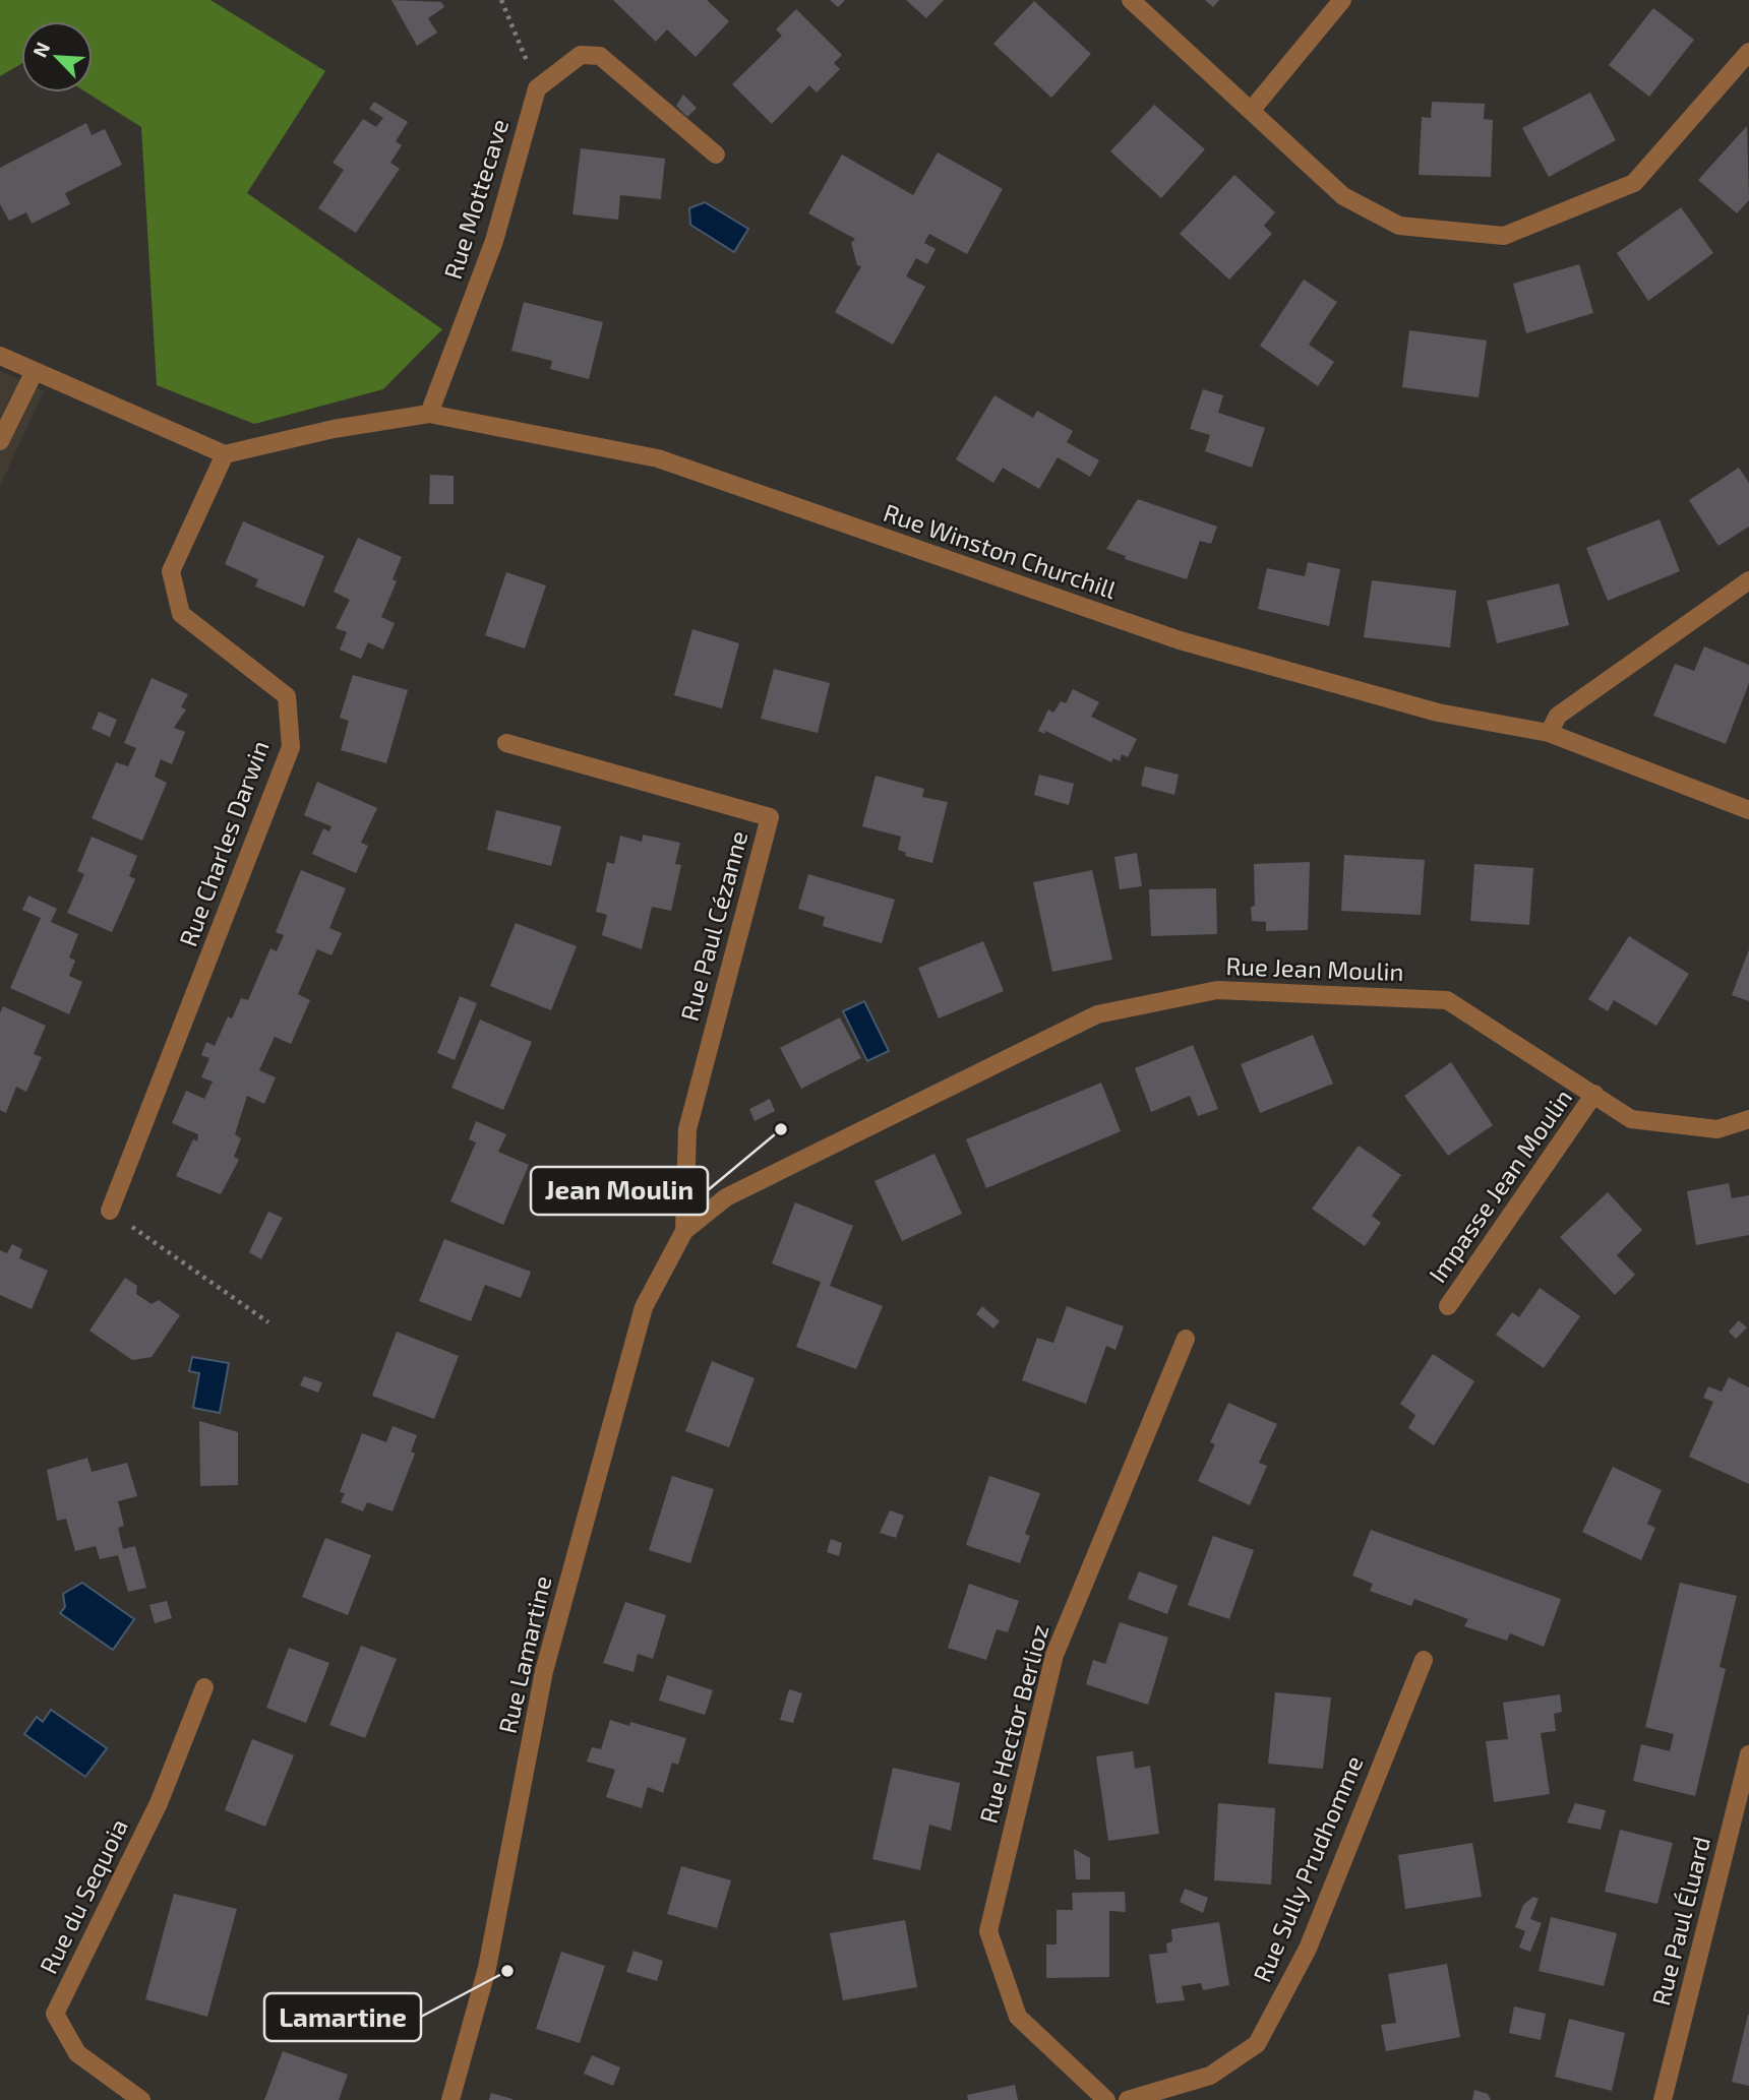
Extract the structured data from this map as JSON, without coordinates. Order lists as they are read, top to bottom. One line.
{"streets":{"street":["Rue Mottecave","Rue Winston Churchill","Rue Charles Darwin","Rue Paul Cézanne","Rue Jean Moulin","Impasse Jean Moulin","Rue Lamartine","Rue Hector Berlioz","Rue Sully Prudhomme","Rue du Sequoia","Rue Paul Éluard"]},"crossings":[["Rue Mottecave","Rue Winston Churchill"],["Rue Winston Churchill","Rue Charles Darwin"],["Rue Paul Cézanne","Rue Jean Moulin"],["Rue Paul Cézanne","Rue Lamartine"],["Rue Jean Moulin","Impasse Jean Moulin"],["Rue Jean Moulin","Rue Lamartine"]],"places":["Jean Moulin","Lamartine"],"north":"top left"}
